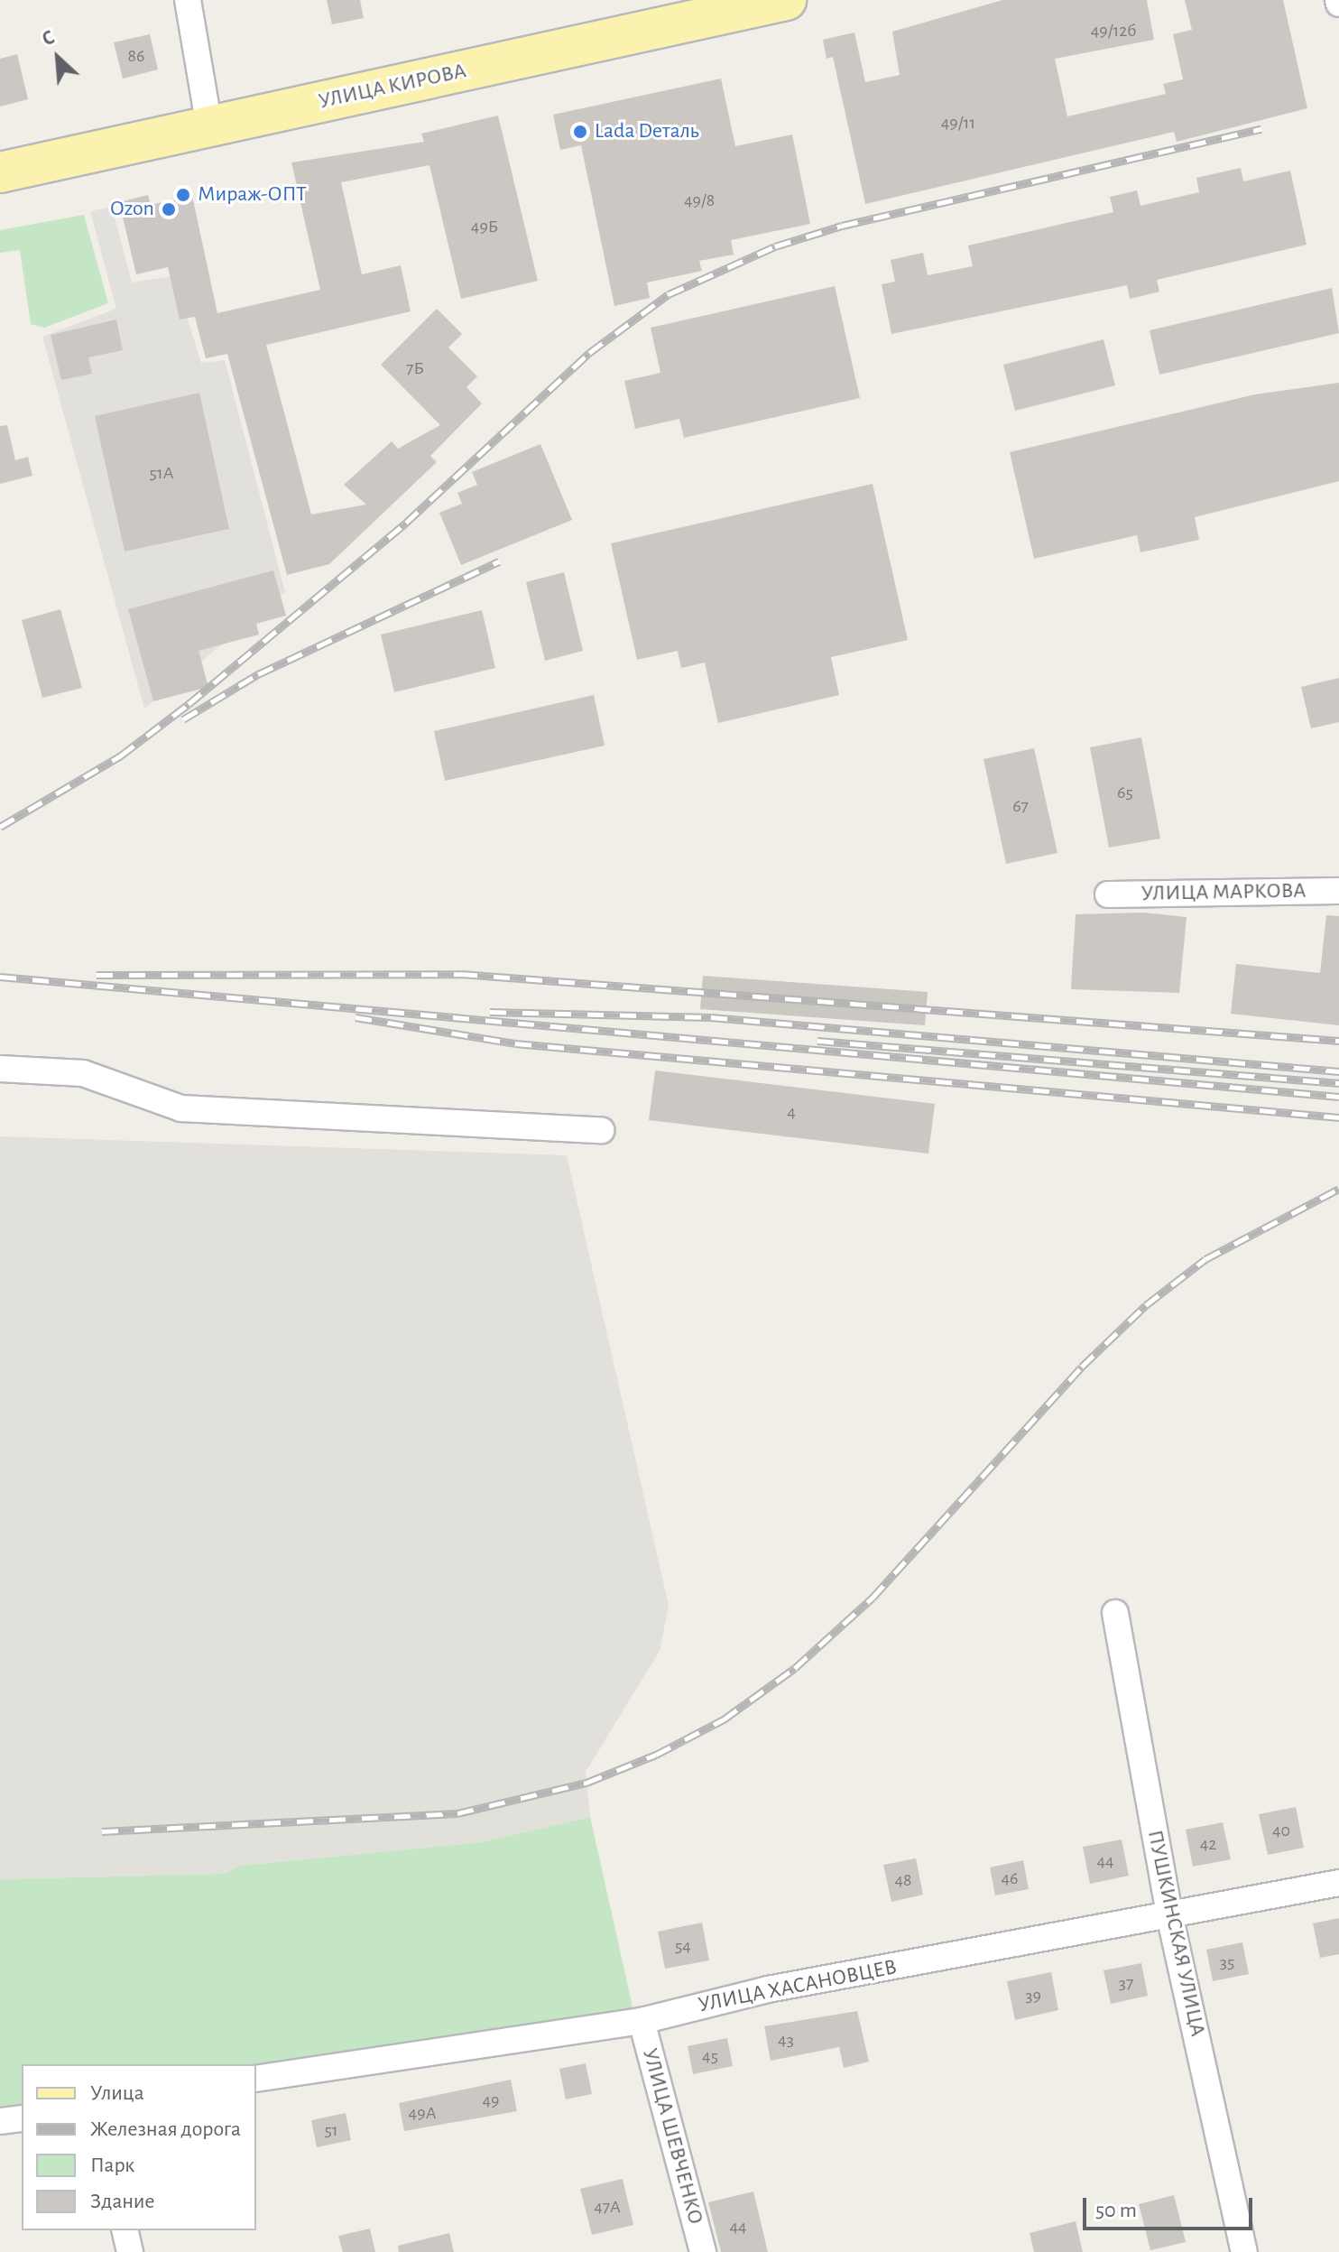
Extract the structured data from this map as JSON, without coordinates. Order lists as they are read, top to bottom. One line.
{"streets":{"main road":["УЛИЦА КИРОВА"],"street":["УЛИЦА МАРКОВА","ПУШКИНСКАЯ УЛИЦА","УЛИЦА ХАСАНОВЦЕВ","УЛИЦА ШЕВЧЕНКО"]},"crossings":[["ПУШКИНСКАЯ УЛИЦА","УЛИЦА ХАСАНОВЦЕВ"],["УЛИЦА ХАСАНОВЦЕВ","УЛИЦА ШЕВЧЕНКО"]],"places":["Lada Dеталь","Мираж-ОПТ","Ozon"],"house_numbers":["49/12б","86","49/11","49/8","49Б","7Б","51А","65","67","4","40","42","44","46","48","54","35","37","39","43","45","49","49А","51","47А","44"],"legend":["Улица","Железная дорога","Парк","Здание"],"scale_bar":"50 m","north":"top left"}
